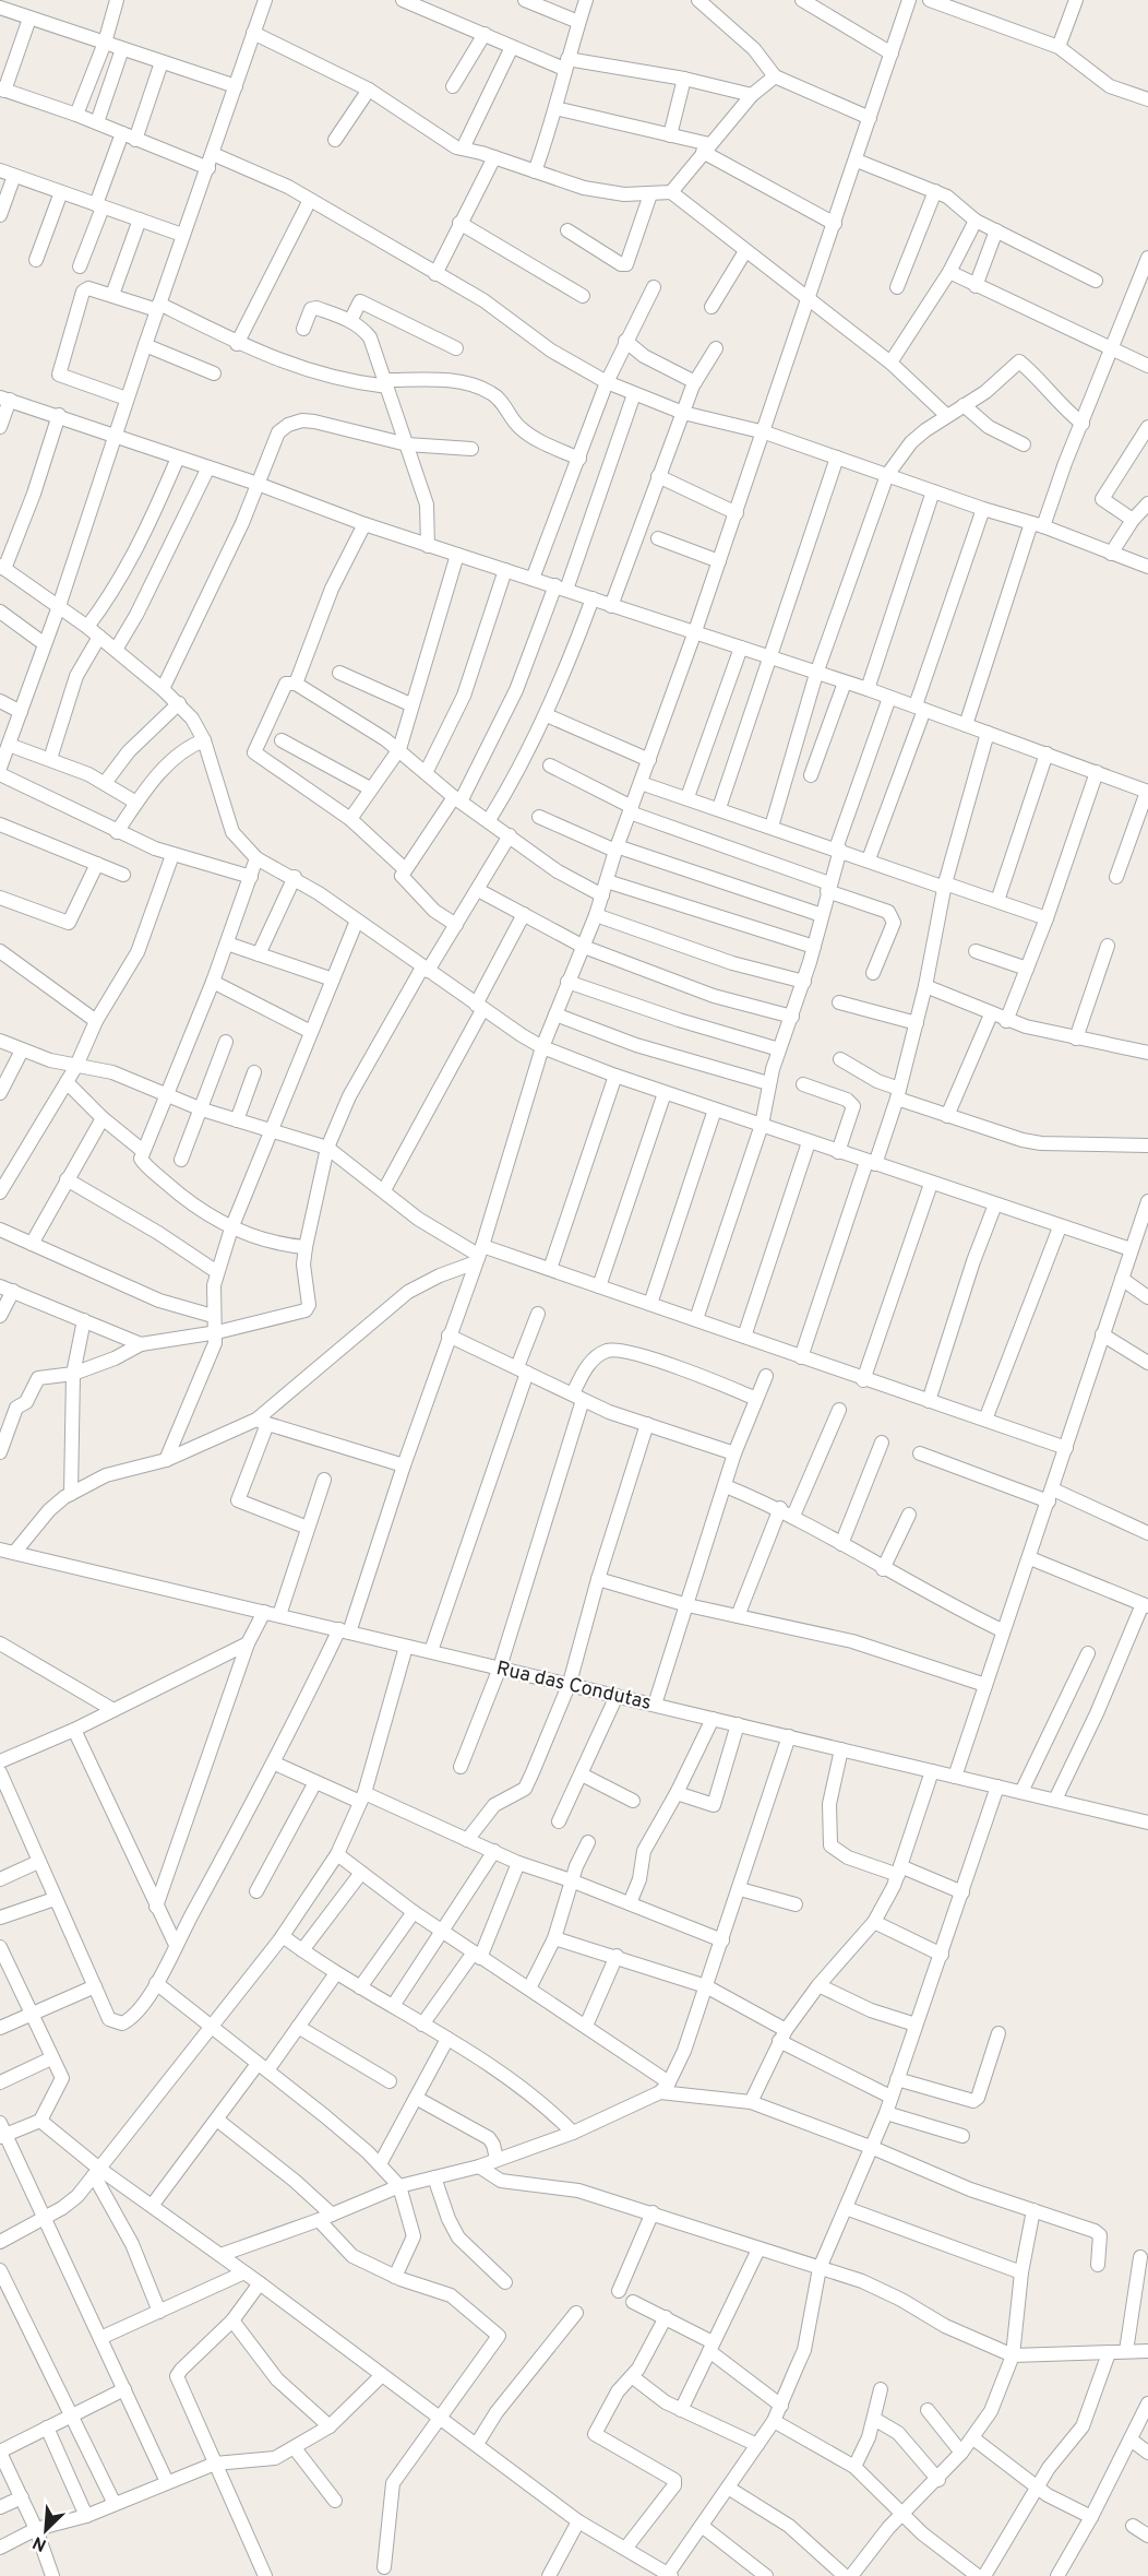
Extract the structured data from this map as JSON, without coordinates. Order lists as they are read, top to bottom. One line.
{"streets":{"street":["Rua das Condutas"]},"north":"bottom left"}
